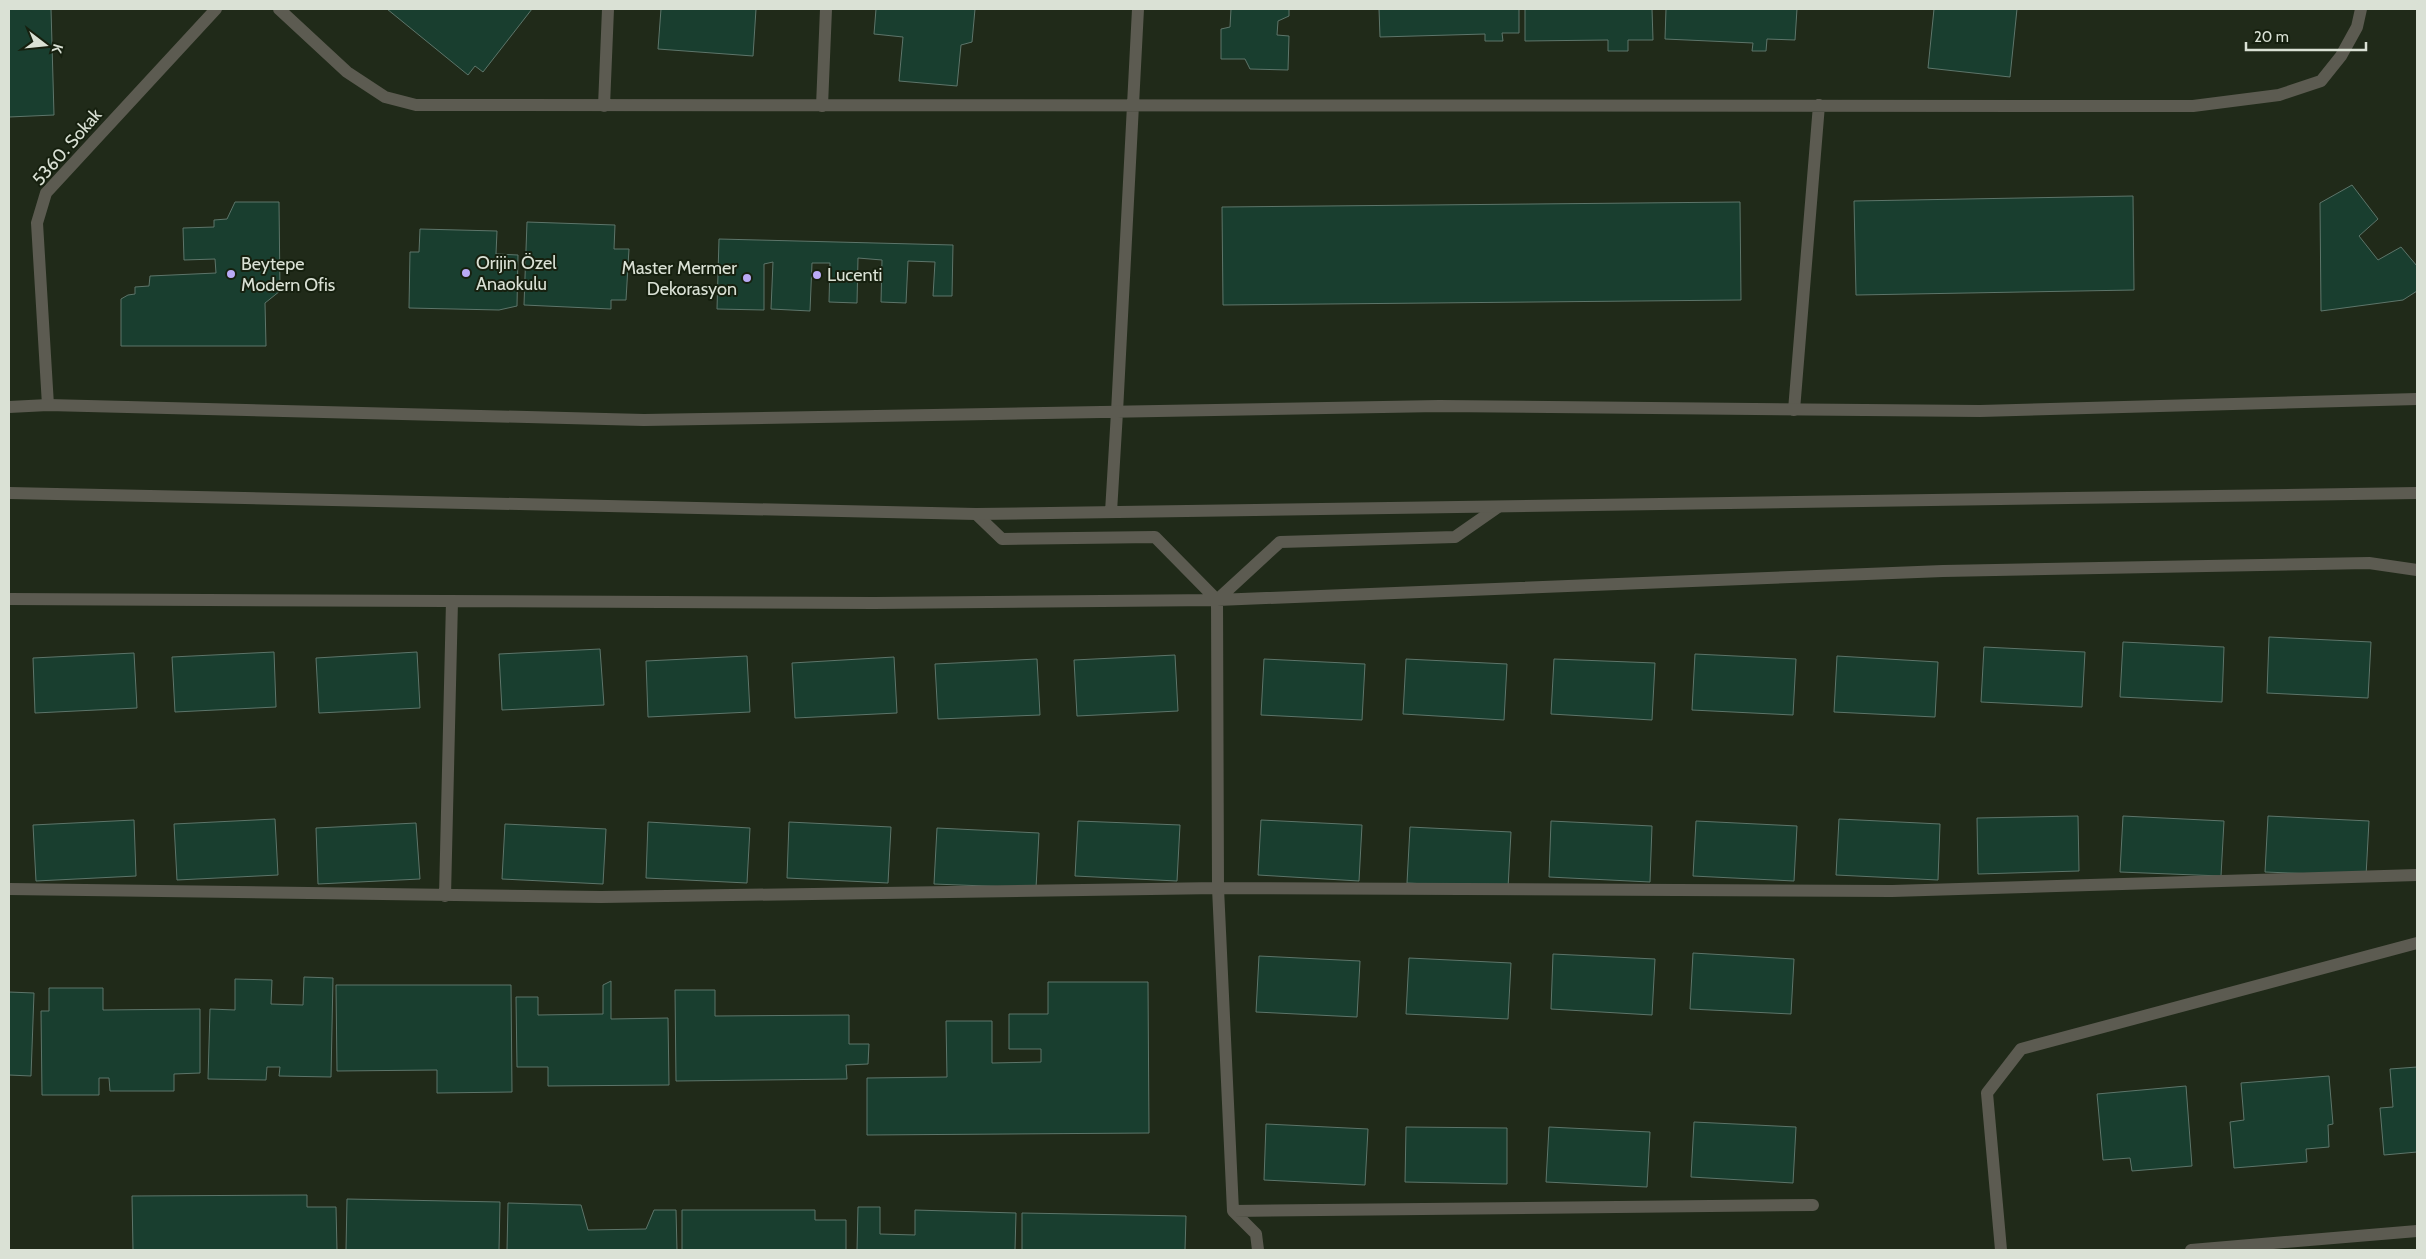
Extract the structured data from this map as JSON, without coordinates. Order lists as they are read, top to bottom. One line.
{"streets":{"street":["5360. Sokak"]},"places":["Orijin Özel Anaokulu","Beytepe Modern Ofis","Lucenti","Master Mermer Dekorasyon"],"scale_bar":"20 m","north":"right"}
